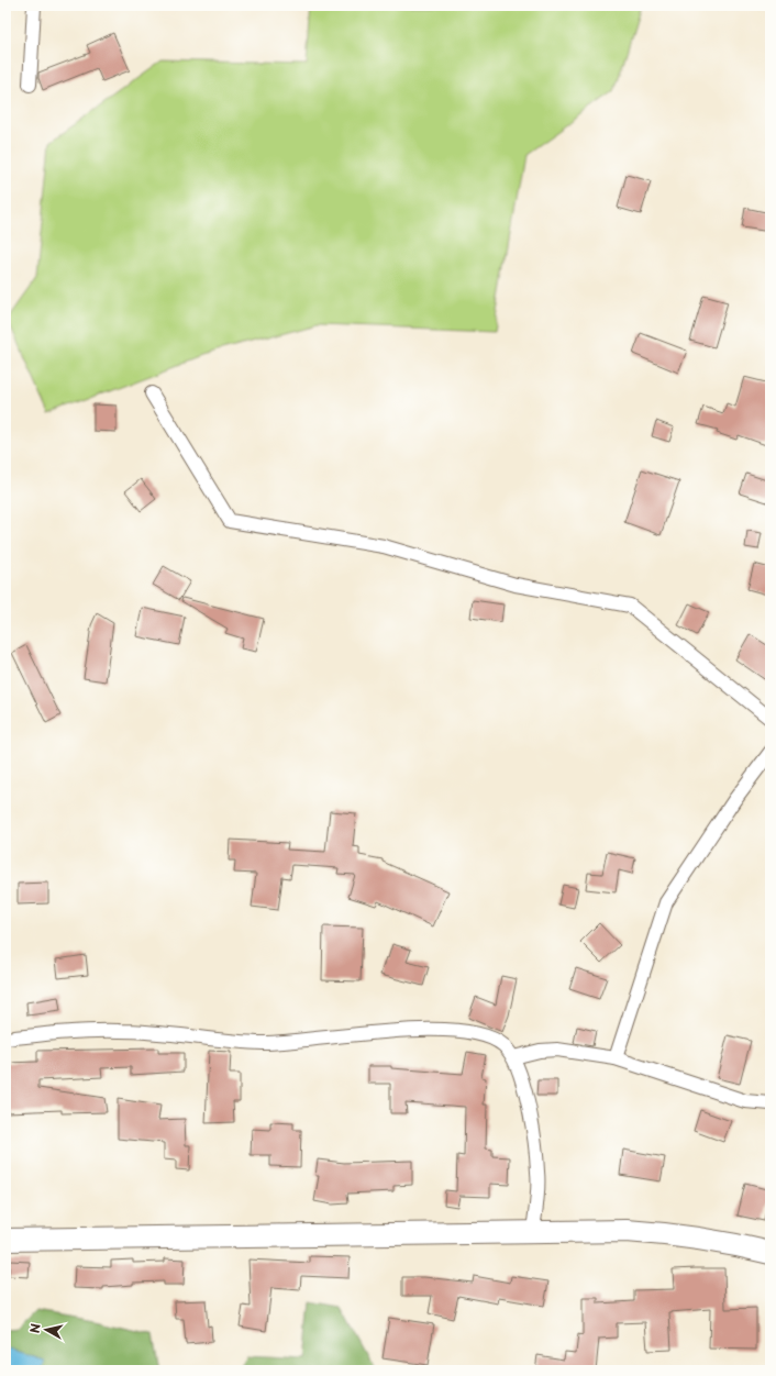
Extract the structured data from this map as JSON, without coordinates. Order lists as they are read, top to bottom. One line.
{"north":"left"}
